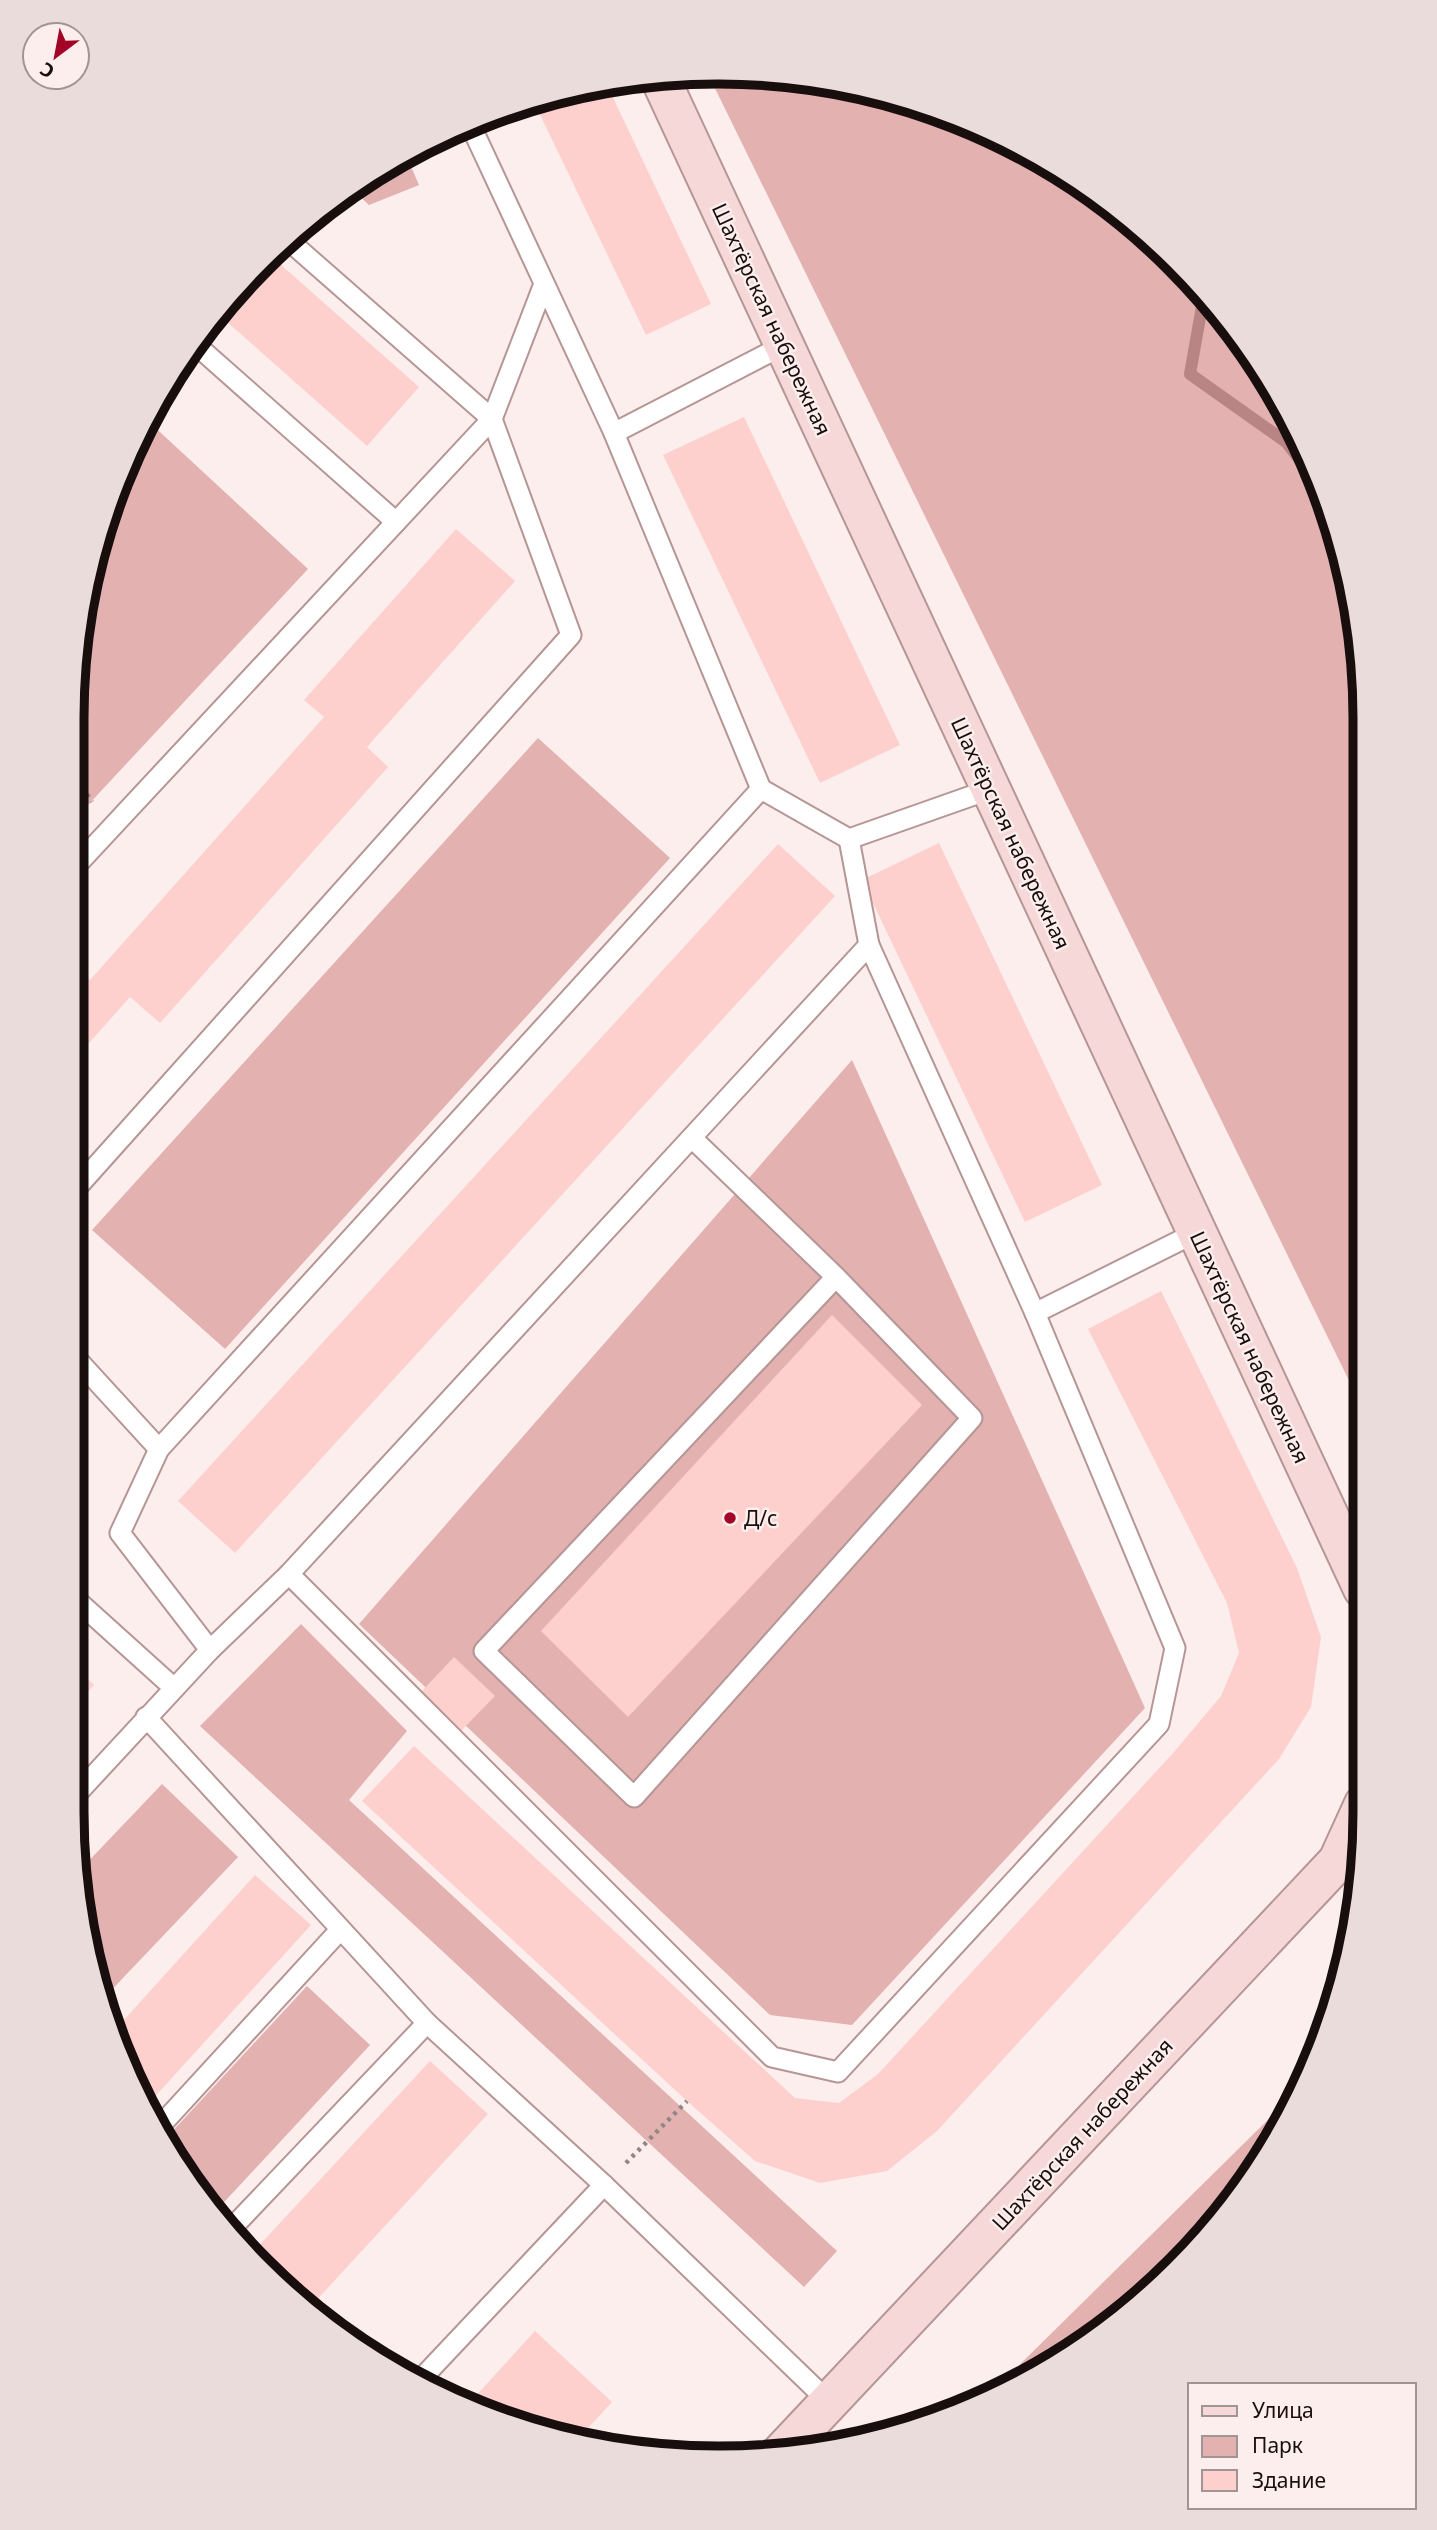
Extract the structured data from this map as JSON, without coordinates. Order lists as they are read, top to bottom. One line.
{"streets":{"street":["Шахтёрская набережная"]},"places":["Д/с"],"legend":["Улица","Парк","Здание"],"north":"bottom left"}
